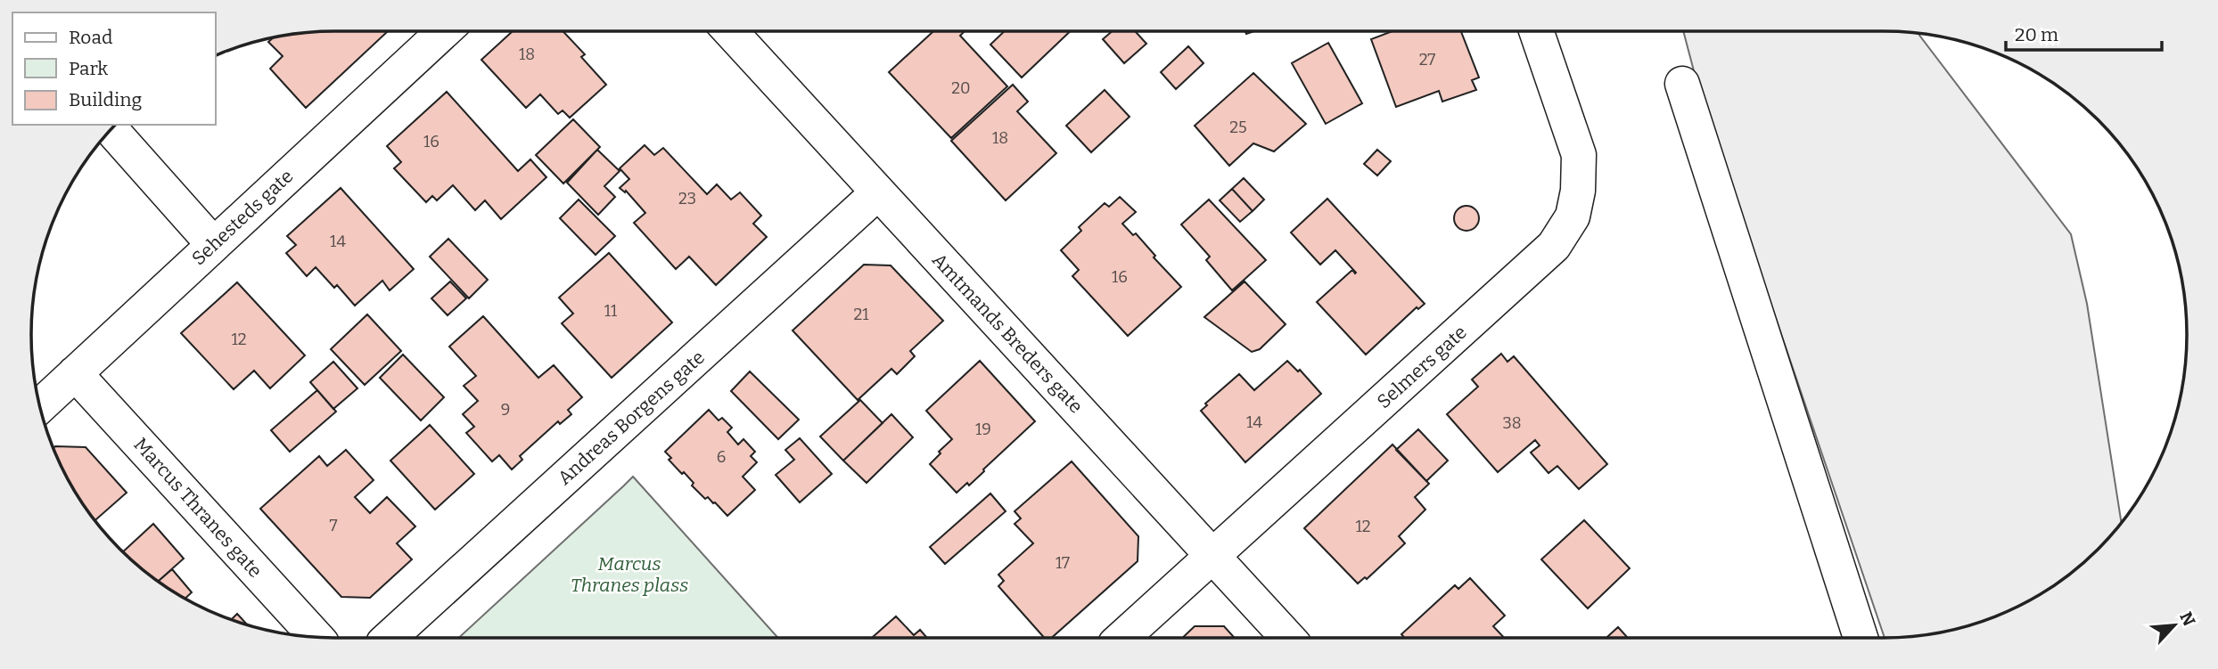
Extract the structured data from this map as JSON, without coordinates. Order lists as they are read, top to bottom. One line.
{"streets":{"street":["Sehesteds gate","Amtmands Breders gate","Selmers gate","Andreas Borgens gate","Marcus Thranes gate"]},"crossings":[["Sehesteds gate","Marcus Thranes gate"],["Amtmands Breders gate","Selmers gate"],["Amtmands Breders gate","Andreas Borgens gate"]],"parks":["Marcus Thranes plass"],"house_numbers":["18","27","20","25","18","16","23","14","16","11","21","12","9","14","38","19","6","7","12","17"],"legend":["Road","Park","Building"],"scale_bar":"20 m","north":"top right"}
